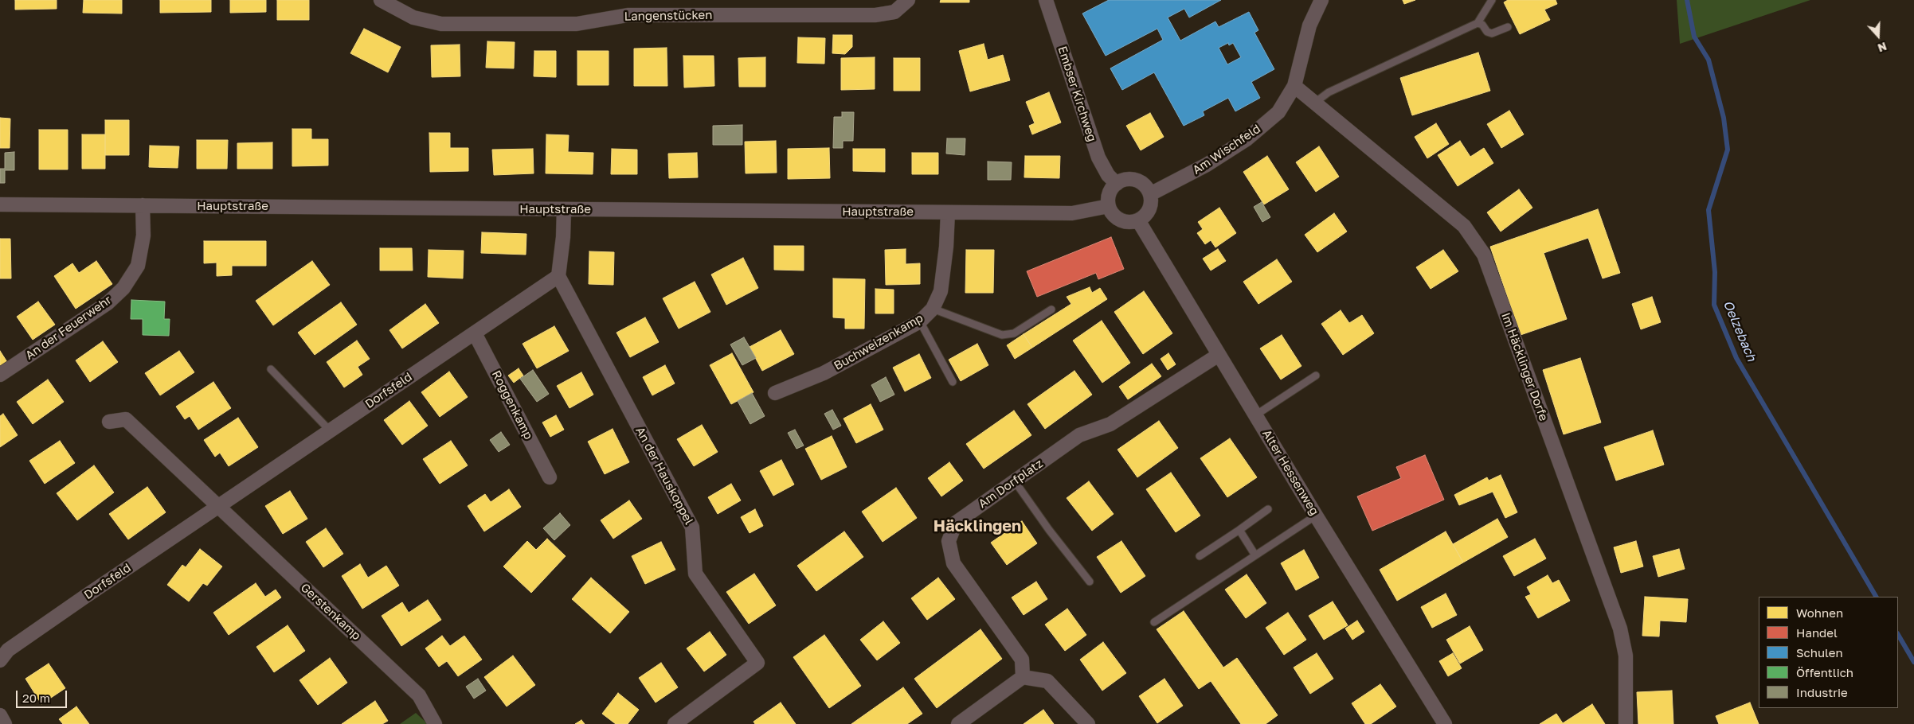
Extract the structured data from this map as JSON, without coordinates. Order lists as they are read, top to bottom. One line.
{"streets":{"street":["Langenstücken","Embser Kirchweg","Am Wischfeld","Hauptstraße","An der Feuerwehr","Buchweizenkamp","Im Häcklinger Dorfe","Dorfsfeld","Roggenkamp","Alter Hessenweg","An der Hauskoppel","Am Dorfplatz","Gerstenkamp"]},"crossings":[["Embser Kirchweg","Am Wischfeld"],["Embser Kirchweg","Hauptstraße"],["Embser Kirchweg","Alter Hessenweg"],["Am Wischfeld","Hauptstraße"],["Am Wischfeld","Im Häcklinger Dorfe"],["Am Wischfeld","Alter Hessenweg"],["Hauptstraße","An der Feuerwehr"],["Hauptstraße","Buchweizenkamp"],["Hauptstraße","Alter Hessenweg"],["Dorfsfeld","Roggenkamp"],["Dorfsfeld","An der Hauskoppel"],["Dorfsfeld","Gerstenkamp"],["Alter Hessenweg","Am Dorfplatz"]],"districts":["Häcklingen"],"water":["Oelzebach"],"legend":["Wohnen","Handel","Schulen","Öffentlich","Industrie"],"scale_bar":"20 m","north":"bottom"}
